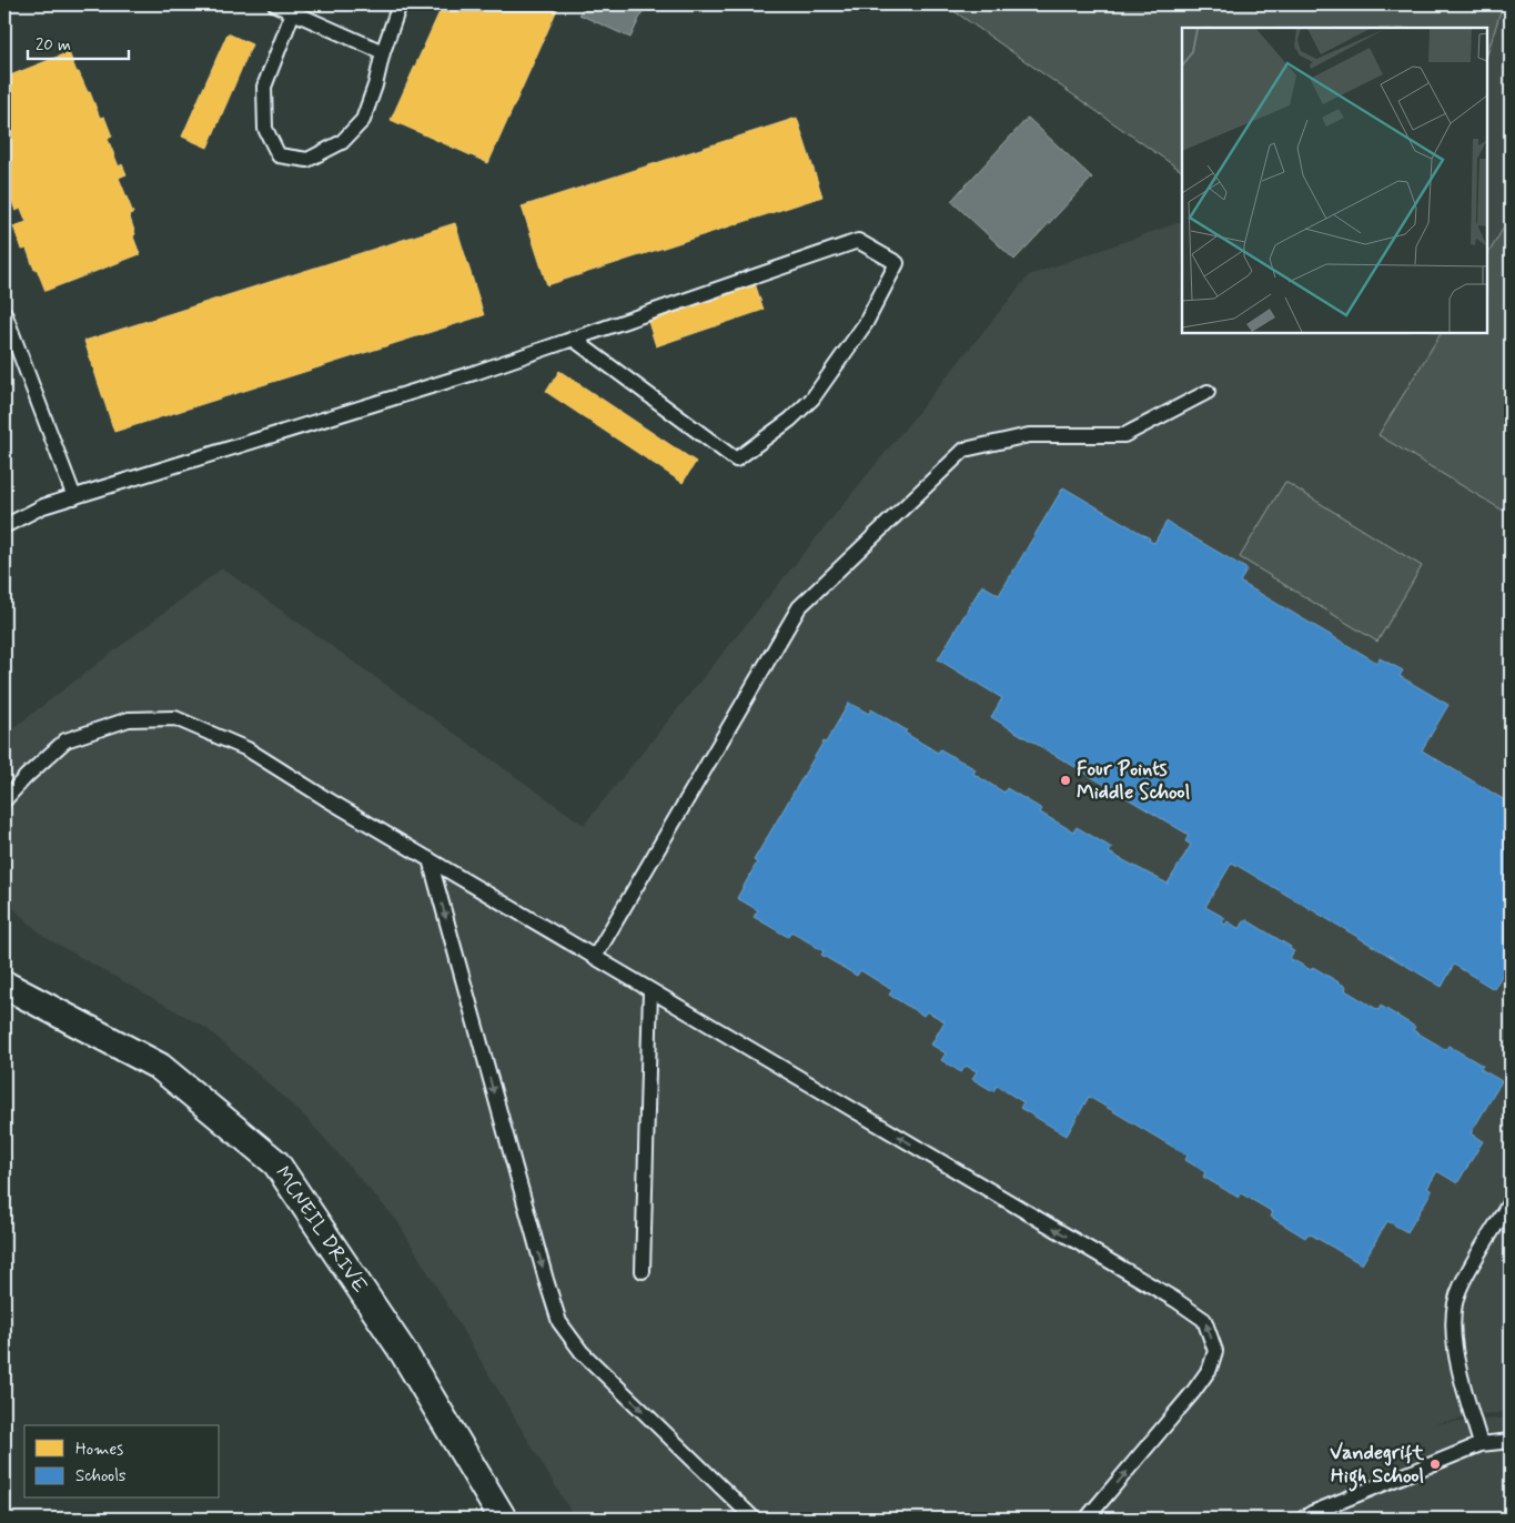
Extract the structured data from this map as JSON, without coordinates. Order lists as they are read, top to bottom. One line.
{"streets":{"street":["MCNEIL DRIVE"]},"places":["Four Points Middle School","Vandegrift High School"],"legend":["Homes","Schools"],"scale_bar":"20 m"}
